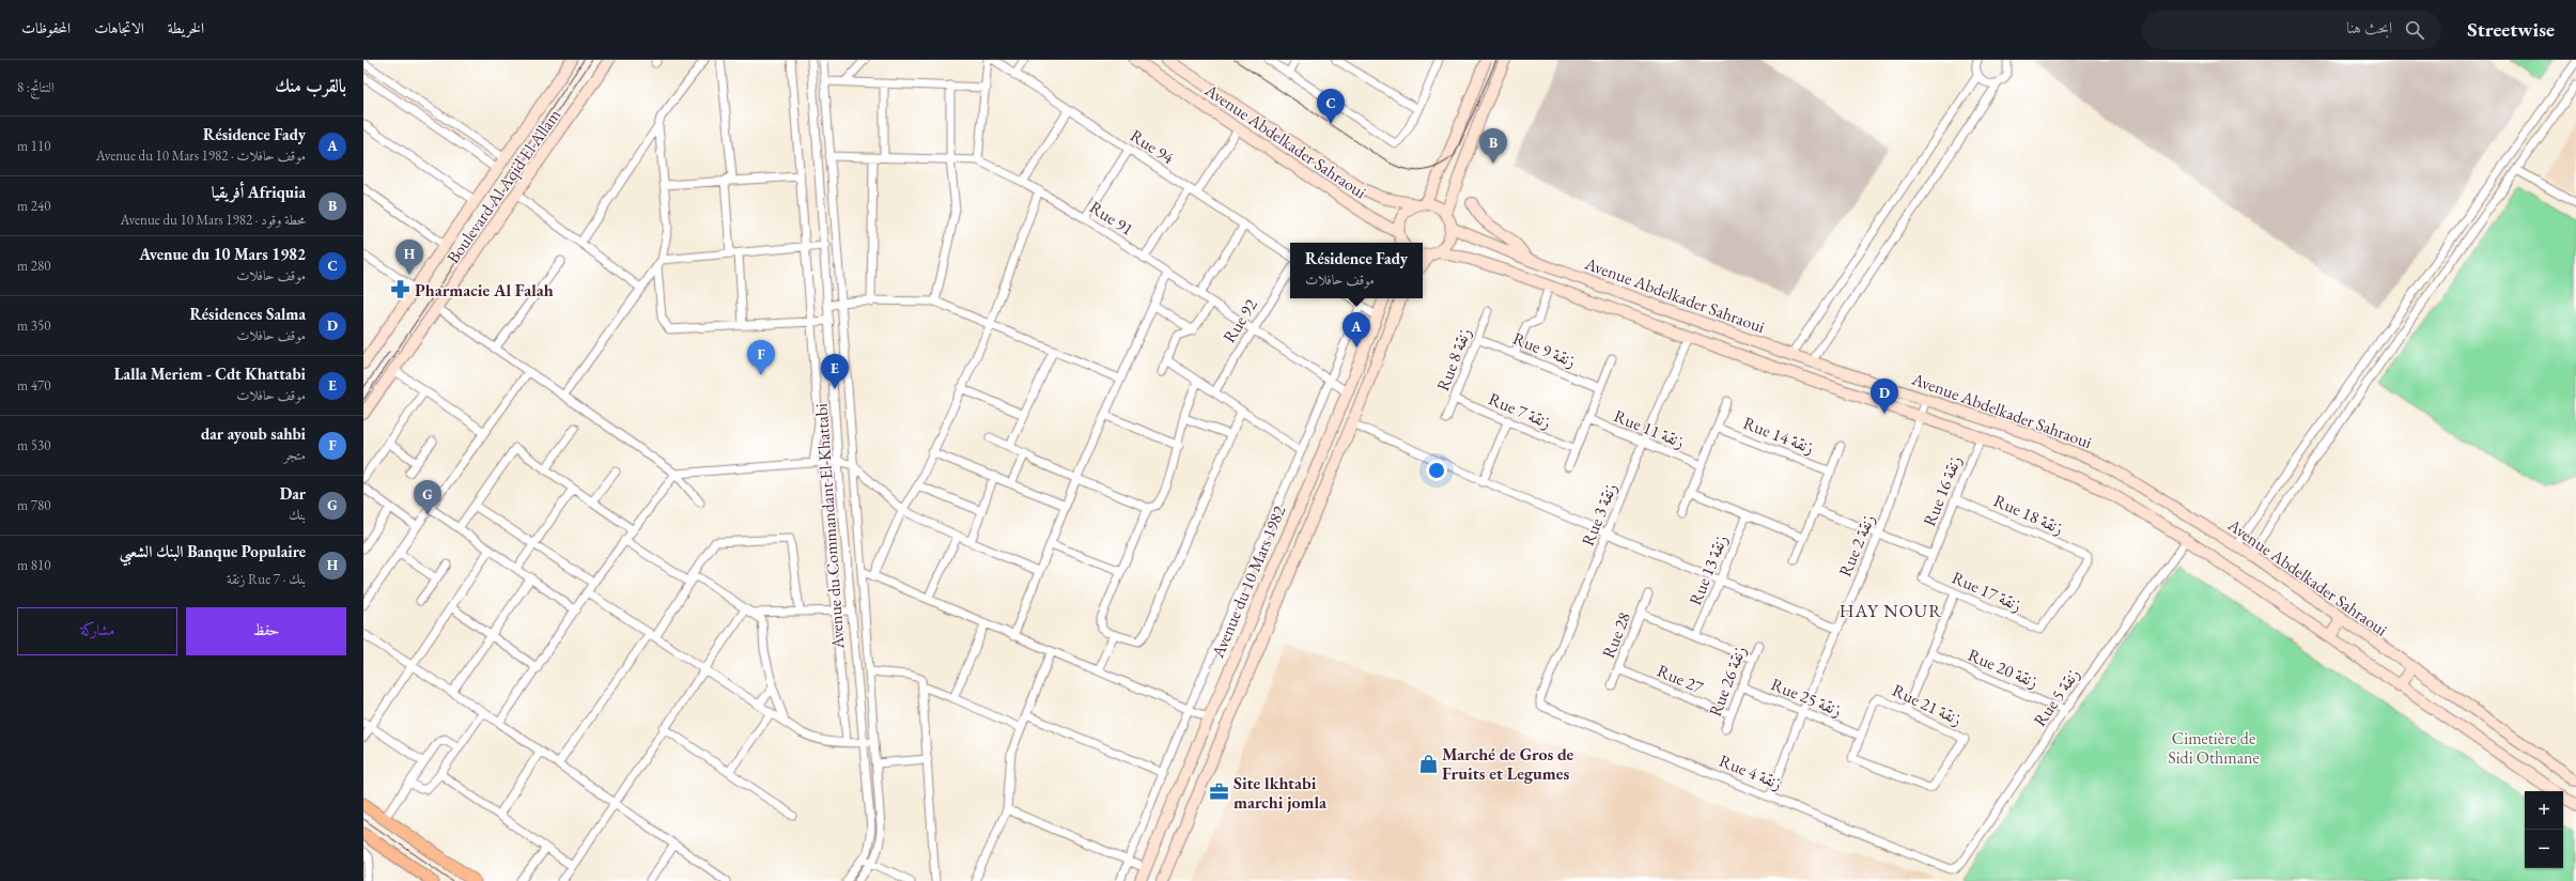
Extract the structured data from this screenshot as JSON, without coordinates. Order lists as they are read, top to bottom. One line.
{"streets":{"main road":["Avenue Abdelkader Sahraoui","Boulevard Al Aqid El Allam","Avenue du 10 Mars 1982"],"street":["Rue 94","Rue 91","Rue 92","Rue 9 زنقة","Rue 8 زنقة","Rue 7 زنقة","Rue 11 زنقة","Rue 14 زنقة","Rue 16 زنقة","Rue 3 زنقة","Rue 18 زنقة","Avenue du Commandant El-Khattabi","Rue 2 زنقة","Rue 13 زنقة","Rue 17 زنقة","Rue 28","Rue 20 زنقة","Rue 27","Rue 26 زنقة","Rue 25 زنقة","Rue 5 زنقة","Rue 21 زنقة","Rue 4 زنقة"]},"crossings":[["Avenue Abdelkader Sahraoui","Rue 16 زنقة"],["Avenue Abdelkader Sahraoui","Rue 3 زنقة"],["Avenue Abdelkader Sahraoui","Rue 2 زنقة"],["Avenue Abdelkader Sahraoui","Rue 5 زنقة"],["Rue 91","Rue 92"],["Rue 91","Avenue du Commandant El-Khattabi"],["Rue 91","Avenue du 10 Mars 1982"],["Rue 9 زنقة","Rue 8 زنقة"],["Rue 8 زنقة","Rue 7 زنقة"],["Rue 11 زنقة","Rue 3 زنقة"],["Rue 16 زنقة","Rue 18 زنقة"],["Rue 16 زنقة","Rue 17 زنقة"],["Rue 3 زنقة","Rue 4 زنقة"],["Rue 18 زنقة","Rue 17 زنقة"],["Rue 2 زنقة","Rue 25 زنقة"],["Rue 2 زنقة","Rue 4 زنقة"],["Rue 28","Rue 27"],["Rue 20 زنقة","Rue 5 زنقة"],["Rue 27","Rue 26 زنقة"],["Rue 26 زنقة","Rue 25 زنقة"],["Rue 25 زنقة","Rue 21 زنقة"],["Rue 5 زنقة","Rue 4 زنقة"]],"districts":["HAY NOUR"],"parks":["Cimetière de Sidi Othmane"],"places":{"pharmacy":["Pharmacie Al Falah"],"shop":["Marché de Gros de Fruits et Legumes"],"office":["Site lkhtabi marchi jomla"]},"page":{"header":"Streetwise","search":"ابحث هنا","nav":["الخريطة","الاتجاهات","المحفوظات"],"heading":["بالقرب منك","النتائج: 8"],"pins":["C","B","H","A","F","E","D","G"],"list":[{"mark":"A","name":"Résidence Fady","note":"موقف حافلات · Avenue du 10 Mars 1982","value":"110 m"},{"mark":"B","name":"Afriquia أفريقيا","note":"محطة وقود · Avenue du 10 Mars 1982","value":"240 m"},{"mark":"C","name":"Avenue du 10 Mars 1982","note":"موقف حافلات","value":"280 m"},{"mark":"D","name":"Résidences Salma","note":"موقف حافلات","value":"350 m"},{"mark":"E","name":"Lalla Meriem - Cdt Khattabi","note":"موقف حافلات","value":"470 m"},{"mark":"F","name":"dar ayoub sahbi","note":"متجر","value":"530 m"},{"mark":"G","name":"Dar","note":"بنك","value":"780 m"},{"mark":"H","name":"Banque Populaire البنك الشعبي","note":"بنك · Rue 7 زنقة","value":"810 m"}],"popup":["Résidence Fady","موقف حافلات"],"buttons":["حفظ","مشاركة"],"map_buttons":["+","−"]}}
